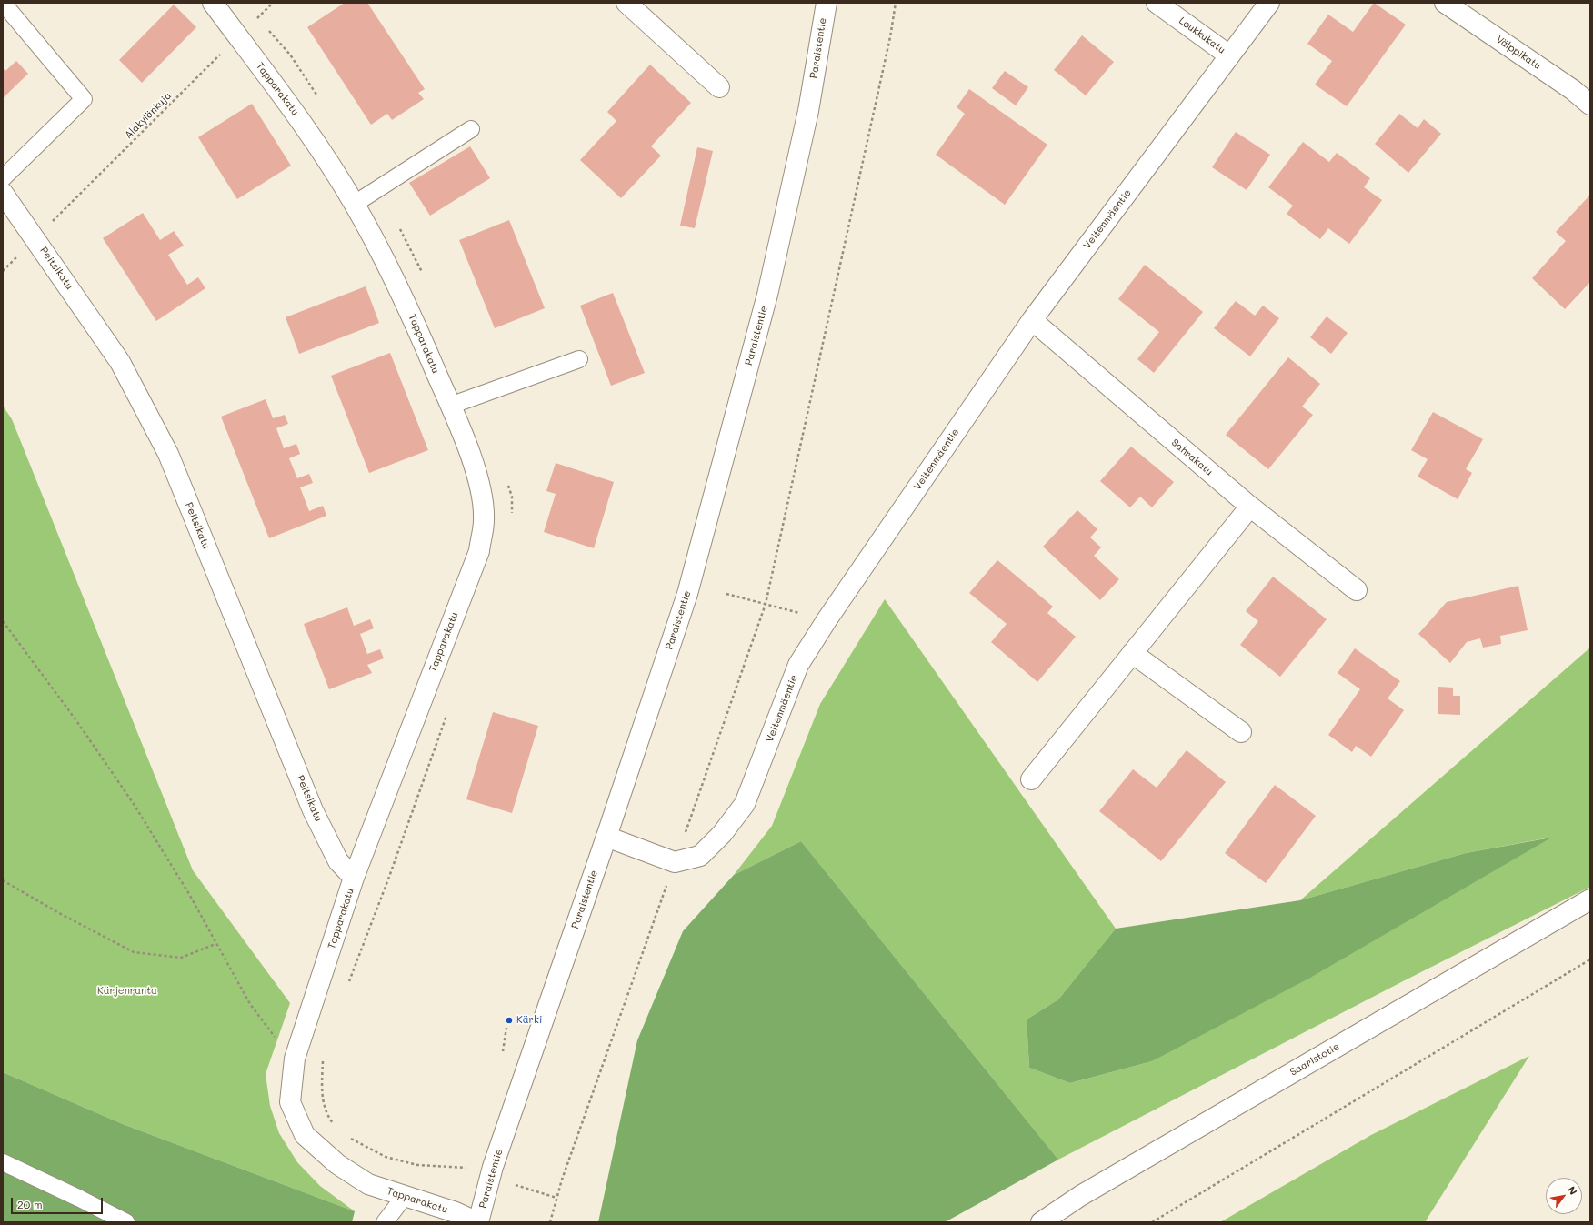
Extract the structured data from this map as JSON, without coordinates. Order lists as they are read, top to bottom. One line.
{"streets":{"street":["Loukkukatu","Paraistentie","Välppikatu","Tapparakatu","Veitenmäentie","Peitsikatu","Sahrakatu","Saaristotie"],"path":["Alakylänkuja"]},"crossings":[["Loukkukatu","Veitenmäentie"],["Paraistentie","Tapparakatu"],["Tapparakatu","Alakylänkuja"],["Tapparakatu","Peitsikatu"],["Alakylänkuja","Peitsikatu"],["Veitenmäentie","Sahrakatu"]],"parks":["Kärjenranta"],"places":["Kärki"],"scale_bar":"20 m","north":"top right"}
